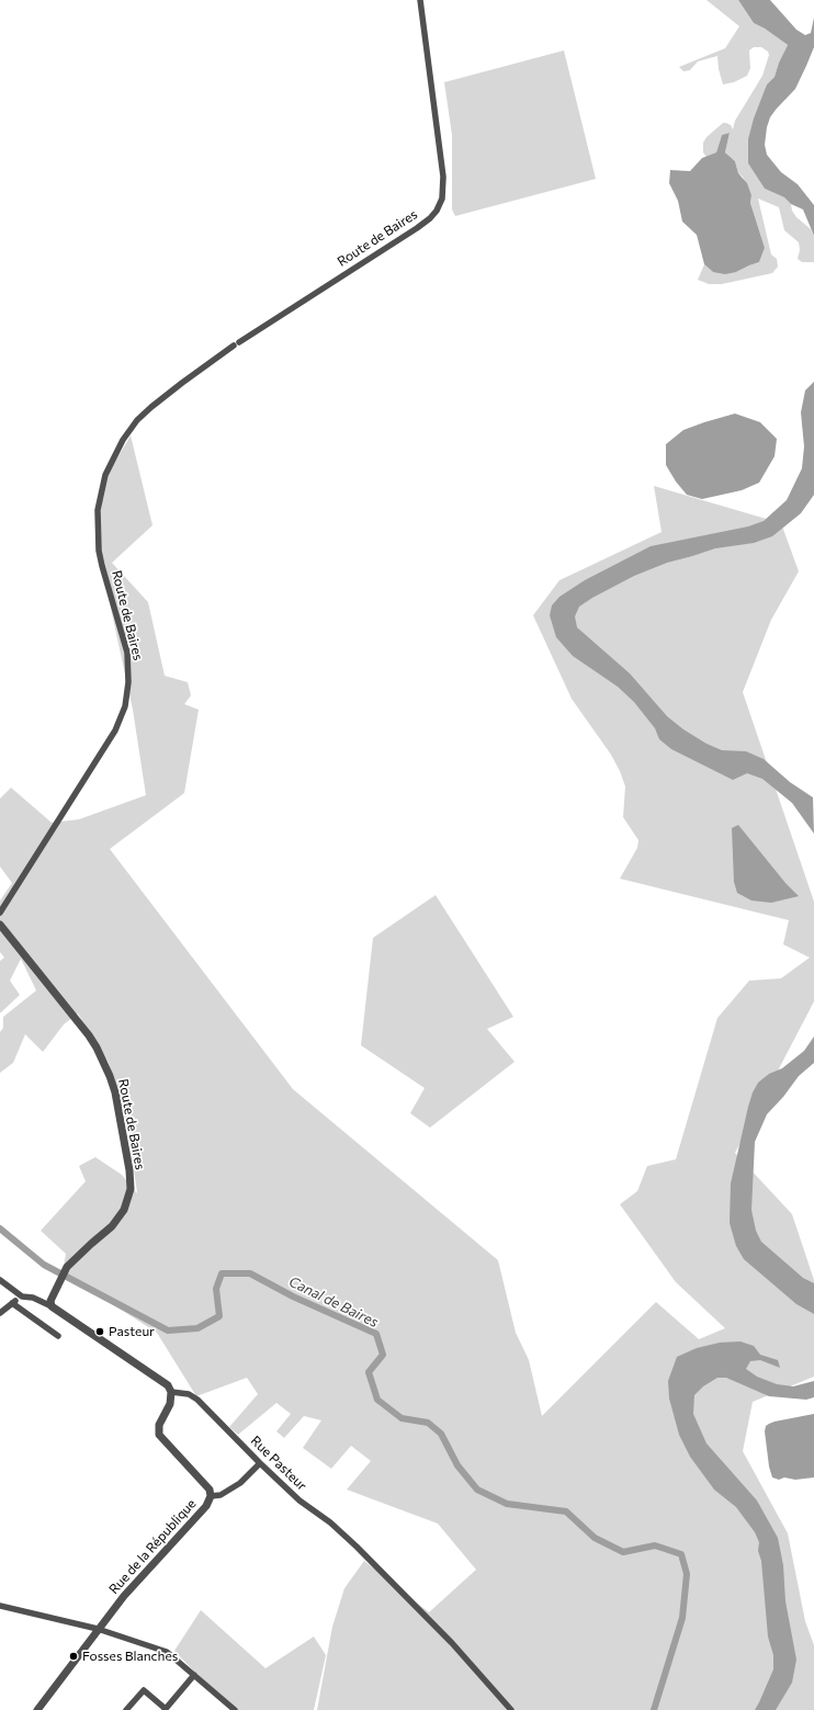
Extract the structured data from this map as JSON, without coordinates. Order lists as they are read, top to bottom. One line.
{"streets":{"street":["Route de Baires","Rue Pasteur","Rue de la République"]},"crossings":[["Rue Pasteur","Rue de la République"]],"water":["Canal de Baires"],"places":["Pasteur","Fosses Blanches"]}
